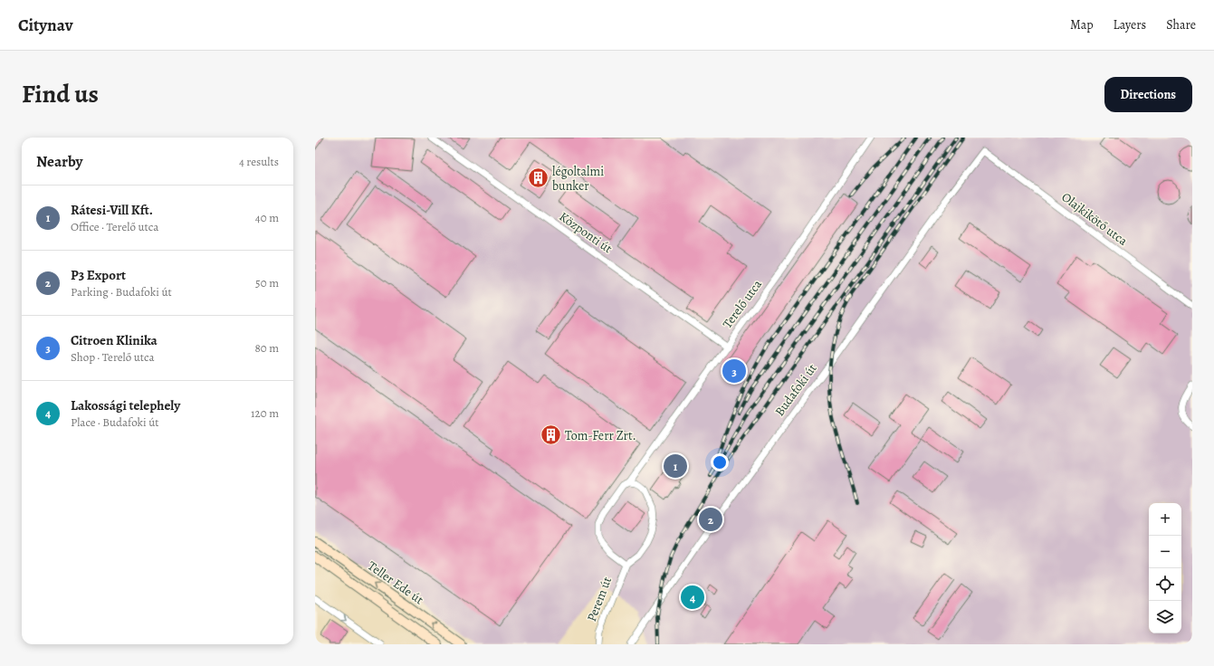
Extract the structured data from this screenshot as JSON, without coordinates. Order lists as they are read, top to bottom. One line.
{"streets":{"main road":["Teller Ede út"],"street":["Olajkikötő utca","Központi út","Terelő utca","Budafoki út","Perem út"]},"crossings":[["Olajkikötő utca","Budafoki út"],["Központi út","Terelő utca"],["Terelő utca","Perem út"]],"places":{"building":["légoltalmi bunker","Tom-Ferr Zrt."]},"page":{"header":"Citynav","nav":["Map","Layers","Share"],"title":"Find us","buttons":"Directions","heading":["Nearby","4 results"],"list":[{"mark":"1","name":"Rátesi-Vill Kft.","note":"Office · Terelő utca","value":"40 m"},{"mark":"2","name":"P3 Export","note":"Parking · Budafoki út","value":"50 m"},{"mark":"3","name":"Citroen Klinika","note":"Shop · Terelő utca","value":"80 m"},{"mark":"4","name":"Lakossági telephely","note":"Place · Budafoki út","value":"120 m"}],"pins":["3","1","2","4"],"map_buttons":["+","−"]}}
